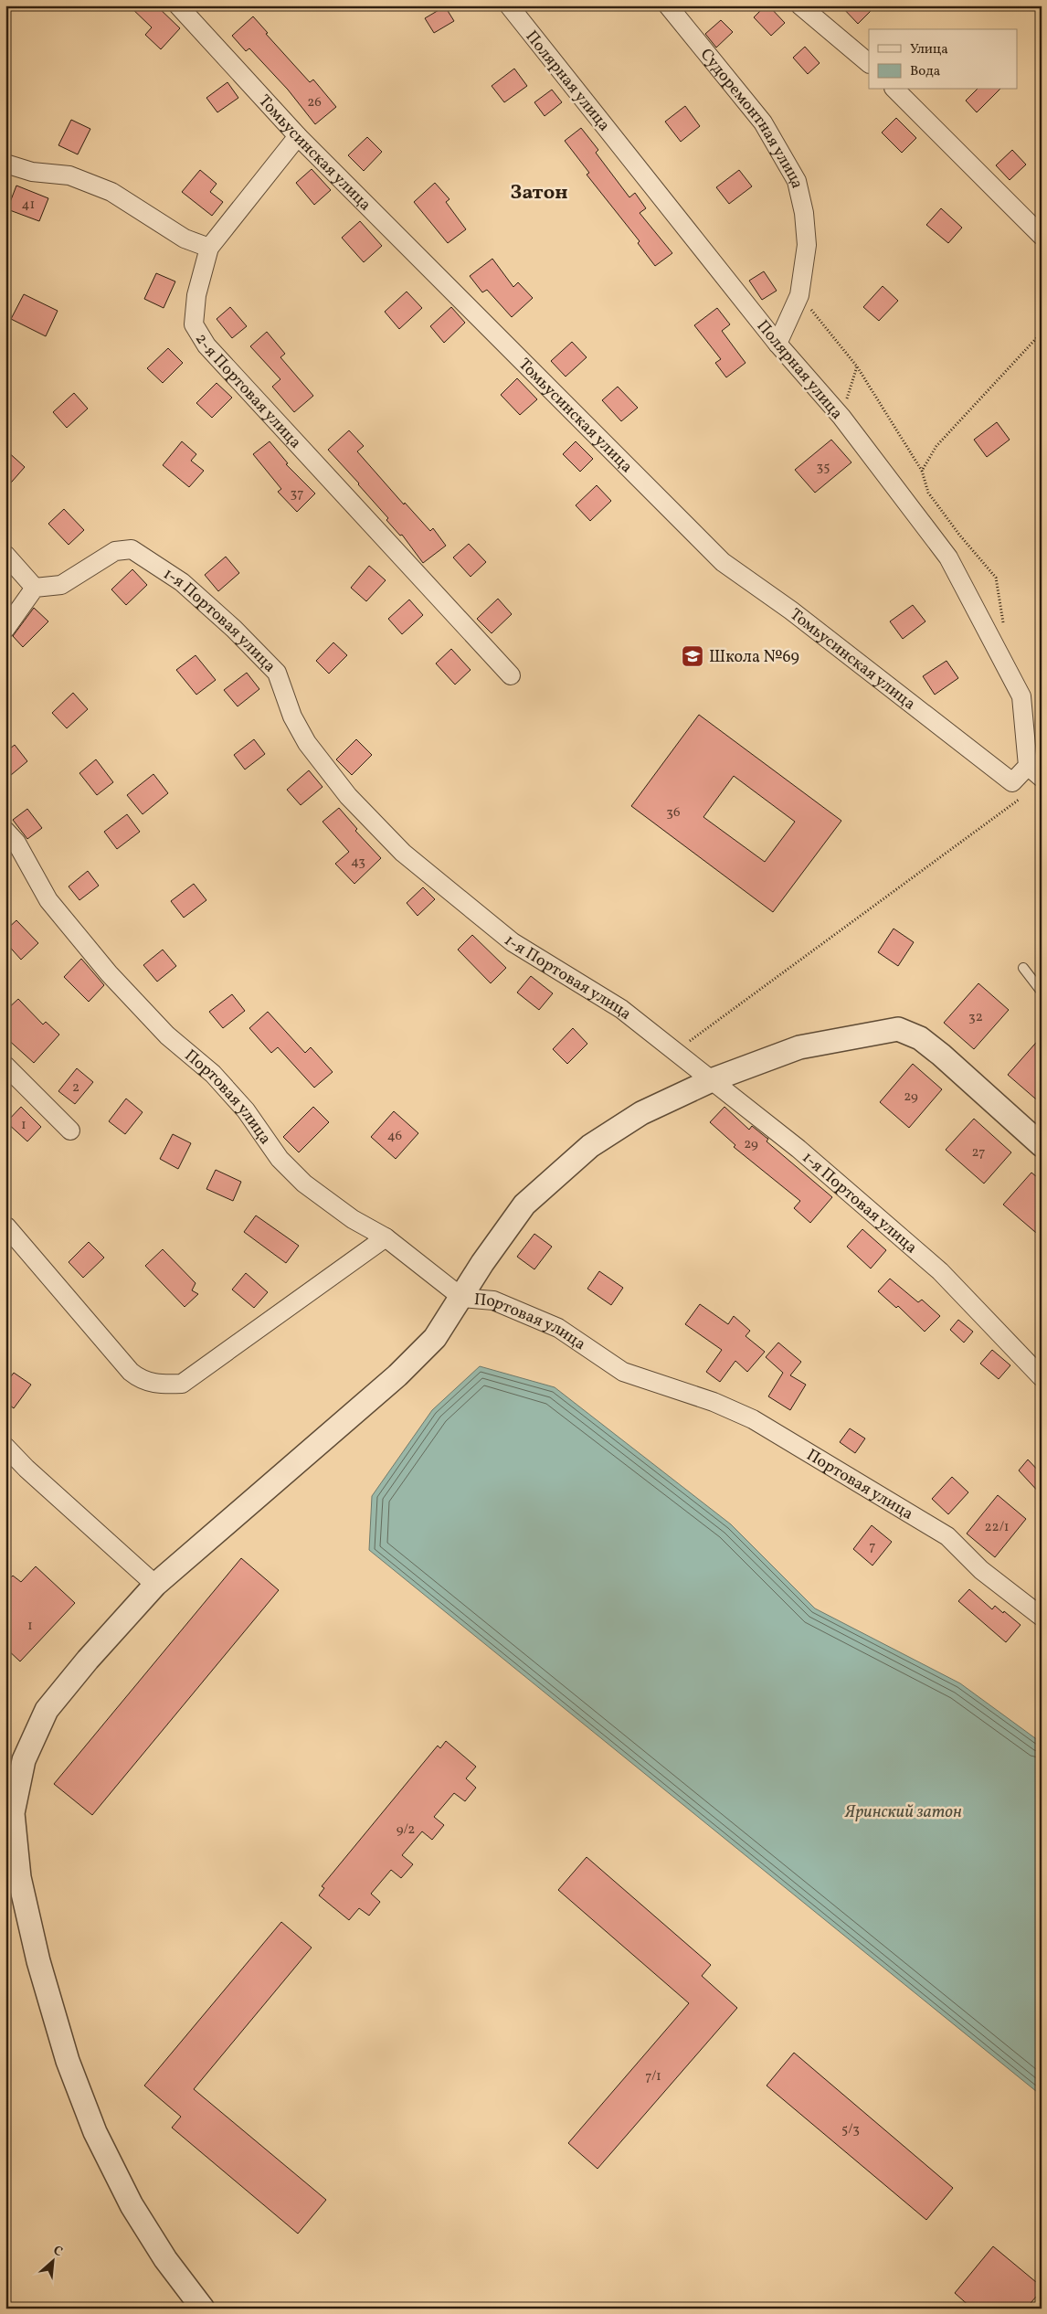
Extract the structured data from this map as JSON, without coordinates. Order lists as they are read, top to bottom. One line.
{"streets":{"street":["Полярная улица","Судоремонтная улица","Томьусинская улица","2-я Портовая улица","1-я Портовая улица","Портовая улица"]},"crossings":[["Полярная улица","Судоремонтная улица"],["Полярная улица","Томьусинская улица"]],"districts":["Затон"],"water":["Яринский затон"],"places":{"school or university":["Школа №69"]},"house_numbers":["26","41","35","37","36","43","32","2","29","1","46","29","27","22/1","7","1","9/2","7/1","5/3"],"legend":["Улица","Вода"],"north":"top right"}
